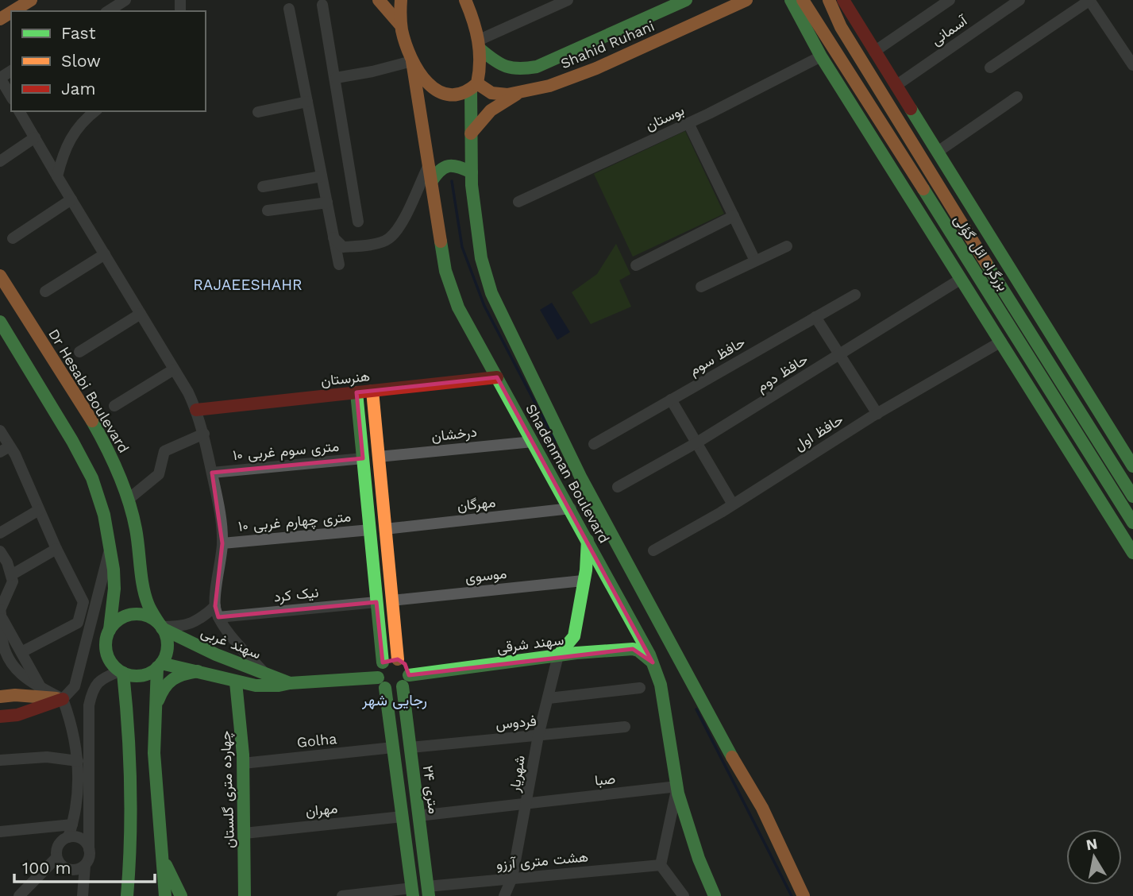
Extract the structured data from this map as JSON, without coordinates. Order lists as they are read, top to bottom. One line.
{"streets":{"main road":["Shahid Ruhani","بزرگراه ائل گؤلی","هنرستان","Dr Hesabi Boulevard","Shadenman Boulevard","سهند غربی","سهند شرقی","چهارده متری گلستان","۲۴ متری"],"street":["آسمانی","بوستان","حافظ سوم","حافظ دوم","حافظ اول","درخشان","۱۰ متری سوم غربی","مهرگان","۱۰ متری چهارم غربی","موسوی","نیک کرد","فردوس","Golha","شهریار","صبا","مهران","هشت متری آرزو"]},"crossings":[["Shahid Ruhani","Shadenman Boulevard"],["هنرستان","Shadenman Boulevard"],["Dr Hesabi Boulevard","سهند غربی"],["درخشان","Shadenman Boulevard"],["Shadenman Boulevard","مهرگان"],["Shadenman Boulevard","سهند شرقی"],["Shadenman Boulevard","صبا"],["سهند غربی","سهند شرقی"],["سهند غربی","چهارده متری گلستان"],["سهند غربی","۲۴ متری"],["سهند شرقی","شهریار"],["سهند شرقی","۲۴ متری"],["فردوس","شهریار"],["فردوس","۲۴ متری"],["Golha","چهارده متری گلستان"],["شهریار","صبا"],["شهریار","هشت متری آرزو"],["صبا","۲۴ متری"],["چهارده متری گلستان","مهران"],["۲۴ متری","هشت متری آرزو"]],"districts":["RAJAEESHAHR","رجایی شهر"],"legend":["Fast","Slow","Jam"],"scale_bar":"100 m","north":"top"}
